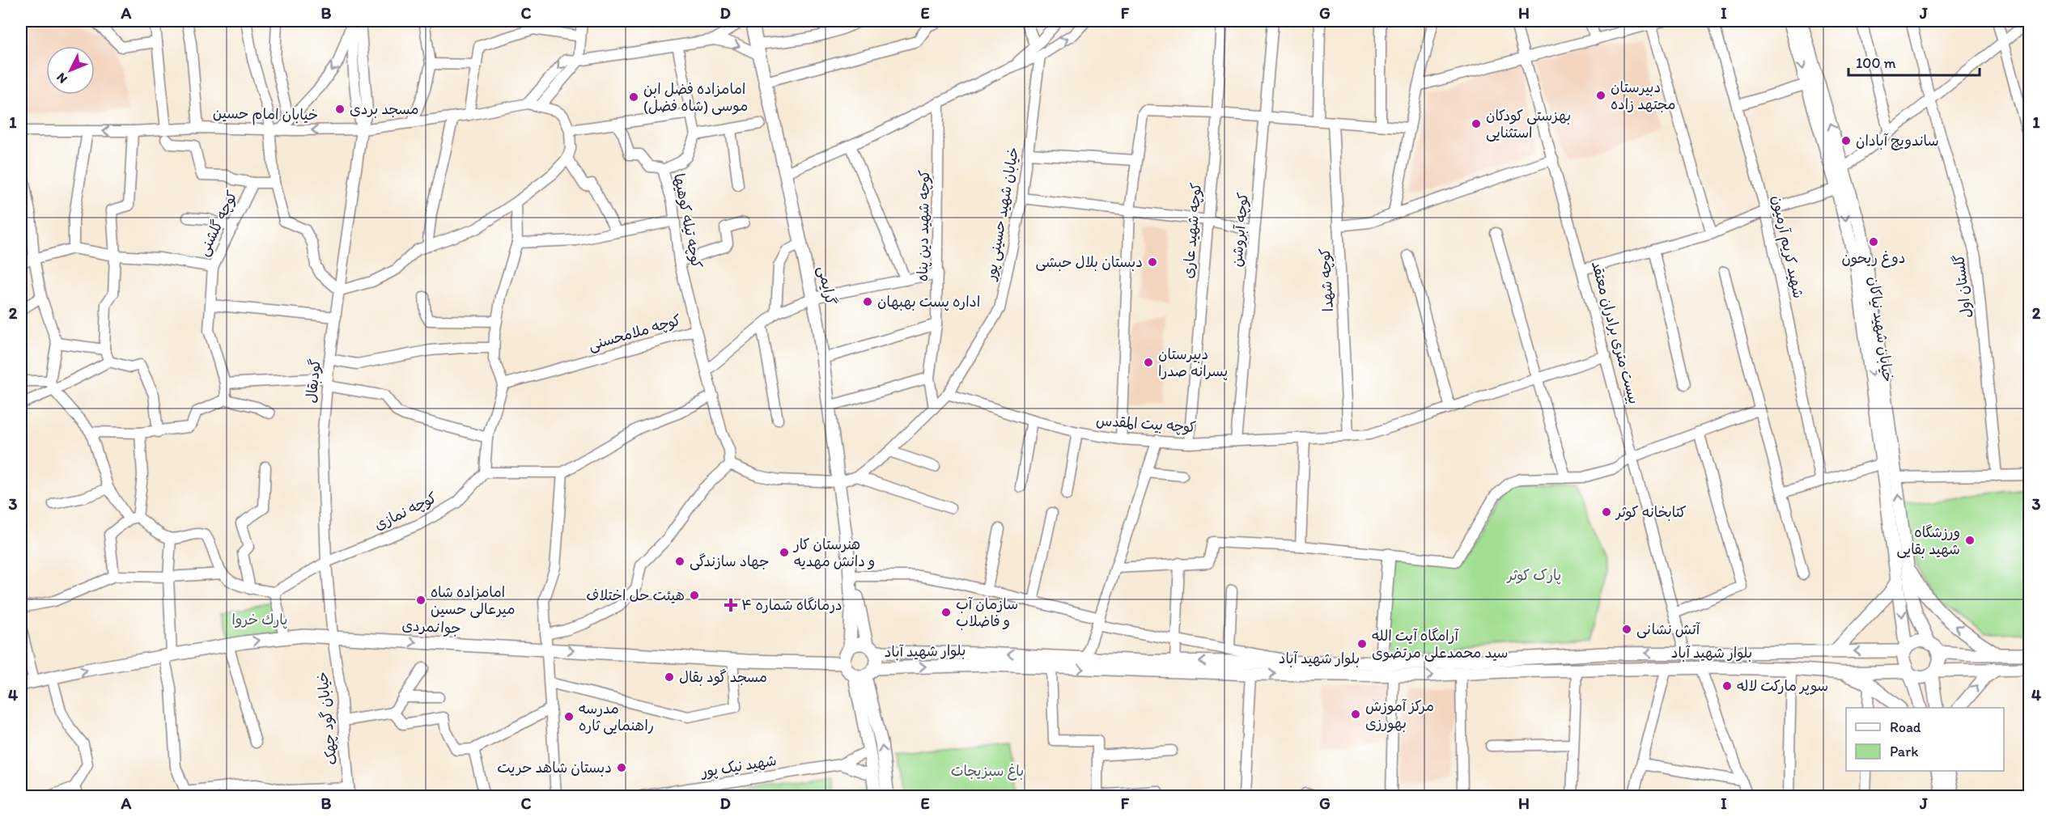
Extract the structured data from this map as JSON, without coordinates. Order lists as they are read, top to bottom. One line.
{"streets":{"main road":["گرایمی","خیابان شهید نیاکان","جوانمردی","بلوار شهید آباد"],"street":["خیابان امام حسین","خیابان شهید حسینی پور","کوچه تیله کوهیها","کوچه گلشنی","کوچه شهید دین پناه","کوچه آبروشن","کوچه شهید عاری","شهید کریم آرمیون","کوچه شهدا","گلستان اول","کوچه ملامحسنی","بیست متری برادران معتقد","گودبقال","کوچه بیت المقدس","کوچه نمازی","خیابان گود چهک","شهید نیک پور"]},"crossings":[["خیابان امام حسین","گودبقال"],["خیابان شهید حسینی پور","کوچه شهید دین پناه"],["خیابان شهید حسینی پور","گرایمی"],["خیابان شهید حسینی پور","کوچه ملامحسنی"],["خیابان شهید حسینی پور","کوچه بیت المقدس"],["کوچه تیله کوهیها","کوچه ملامحسنی"],["کوچه آبروشن","کوچه بیت المقدس"],["کوچه شهید عاری","کوچه بیت المقدس"],["کوچه شهدا","کوچه بیت المقدس"],["خیابان شهید نیاکان","بلوار شهید آباد"],["بیست متری برادران معتقد","کوچه بیت المقدس"],["بیست متری برادران معتقد","بلوار شهید آباد"],["گودبقال","کوچه نمازی"],["گودبقال","جوانمردی"],["گودبقال","خیابان گود چهک"],["جوانمردی","بلوار شهید آباد"],["جوانمردی","خیابان گود چهک"]],"one_way":["جوانمردی"],"parks":["پارک کوثر","پارك خروا","باغ سبزیجات"],"places":{"other":["دبیرستان مجتهد زاده","امامزاده فضل ابن موسی (شاه فضل)","مسجد بردی","بهزستی کودکان استثنایی","ساندویچ آبادان","دوغ ریحون","دبستان بلال حبشی","اداره پست بهبهان","دبیرستان پسرانه صدرا","کتابخانه کوثر","ورزشگاه شهید بقایی","هنرستان کار و دانش مهدیه","جهاد سازندگی","هیئت حل اختلاف","امامزاده شاه میرعالی حسین","سازمان آب و فاضلاب","آتش نشانی","آرامگاه آیت الله سید محمدعلی مرتضوی","مسجد گود بقال","سوپر مارکت لاله","مرکز آموزش بهورزی","مدرسه راهنمایی ثاره","دبستان شاهد حریت"],"health":["درمانگاه شماره ۴"]},"legend":["Road","Park"],"scale_bar":"100 m","north":"bottom left","grid":{"columns":["A","B","C","D","E","F","G","H","I","J"],"rows":["1","2","3","4"]}}
